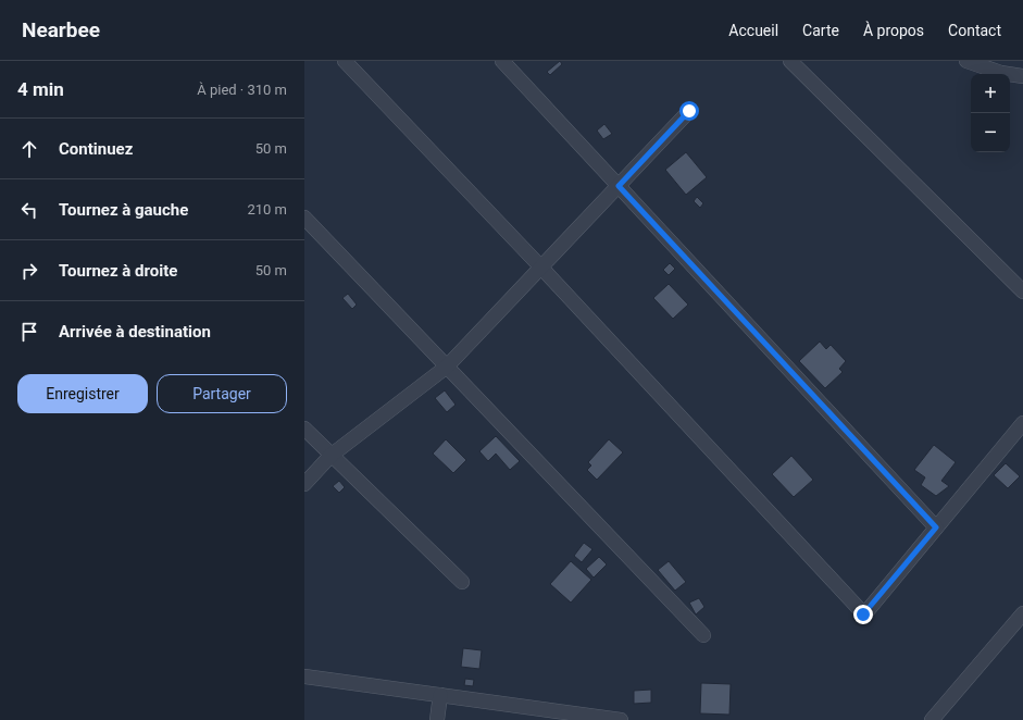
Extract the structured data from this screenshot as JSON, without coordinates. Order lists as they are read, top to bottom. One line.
{"page":{"header":"Nearbee","nav":["Accueil","Carte","À propos","Contact"],"heading":["4 min","À pied · 310 m"],"map_buttons":["+","−"],"list":[["Continuez","50 m"],["Tournez à gauche","210 m"],["Tournez à droite","50 m"],"Arrivée à destination"],"buttons":["Enregistrer","Partager"]}}
